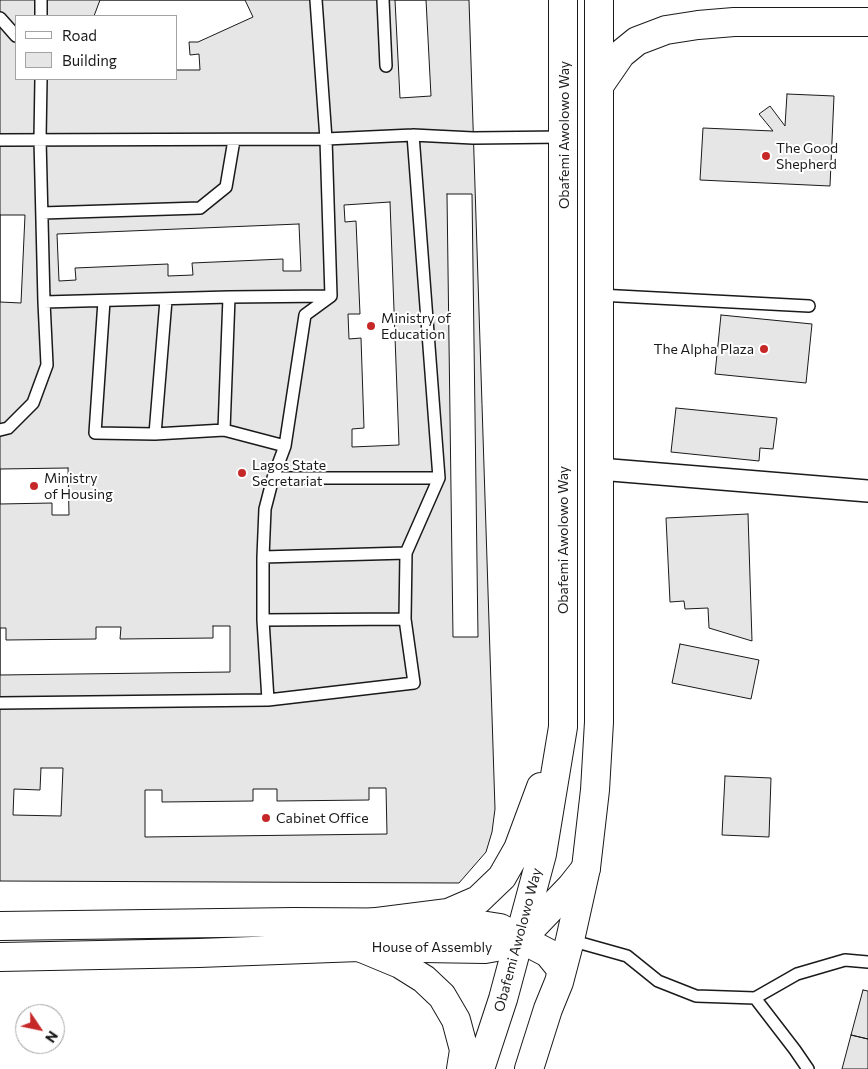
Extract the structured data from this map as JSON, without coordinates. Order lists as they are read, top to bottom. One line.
{"streets":{"main road":["Obafemi Awolowo Way","House of Assembly"]},"crossings":[["Obafemi Awolowo Way","House of Assembly"]],"places":["The Good Shepherd","Ministry of Education","The Alpha Plaza","Lagos State Secretariat","Ministry of Housing","Cabinet Office"],"legend":["Road","Building"],"north":"bottom right"}
